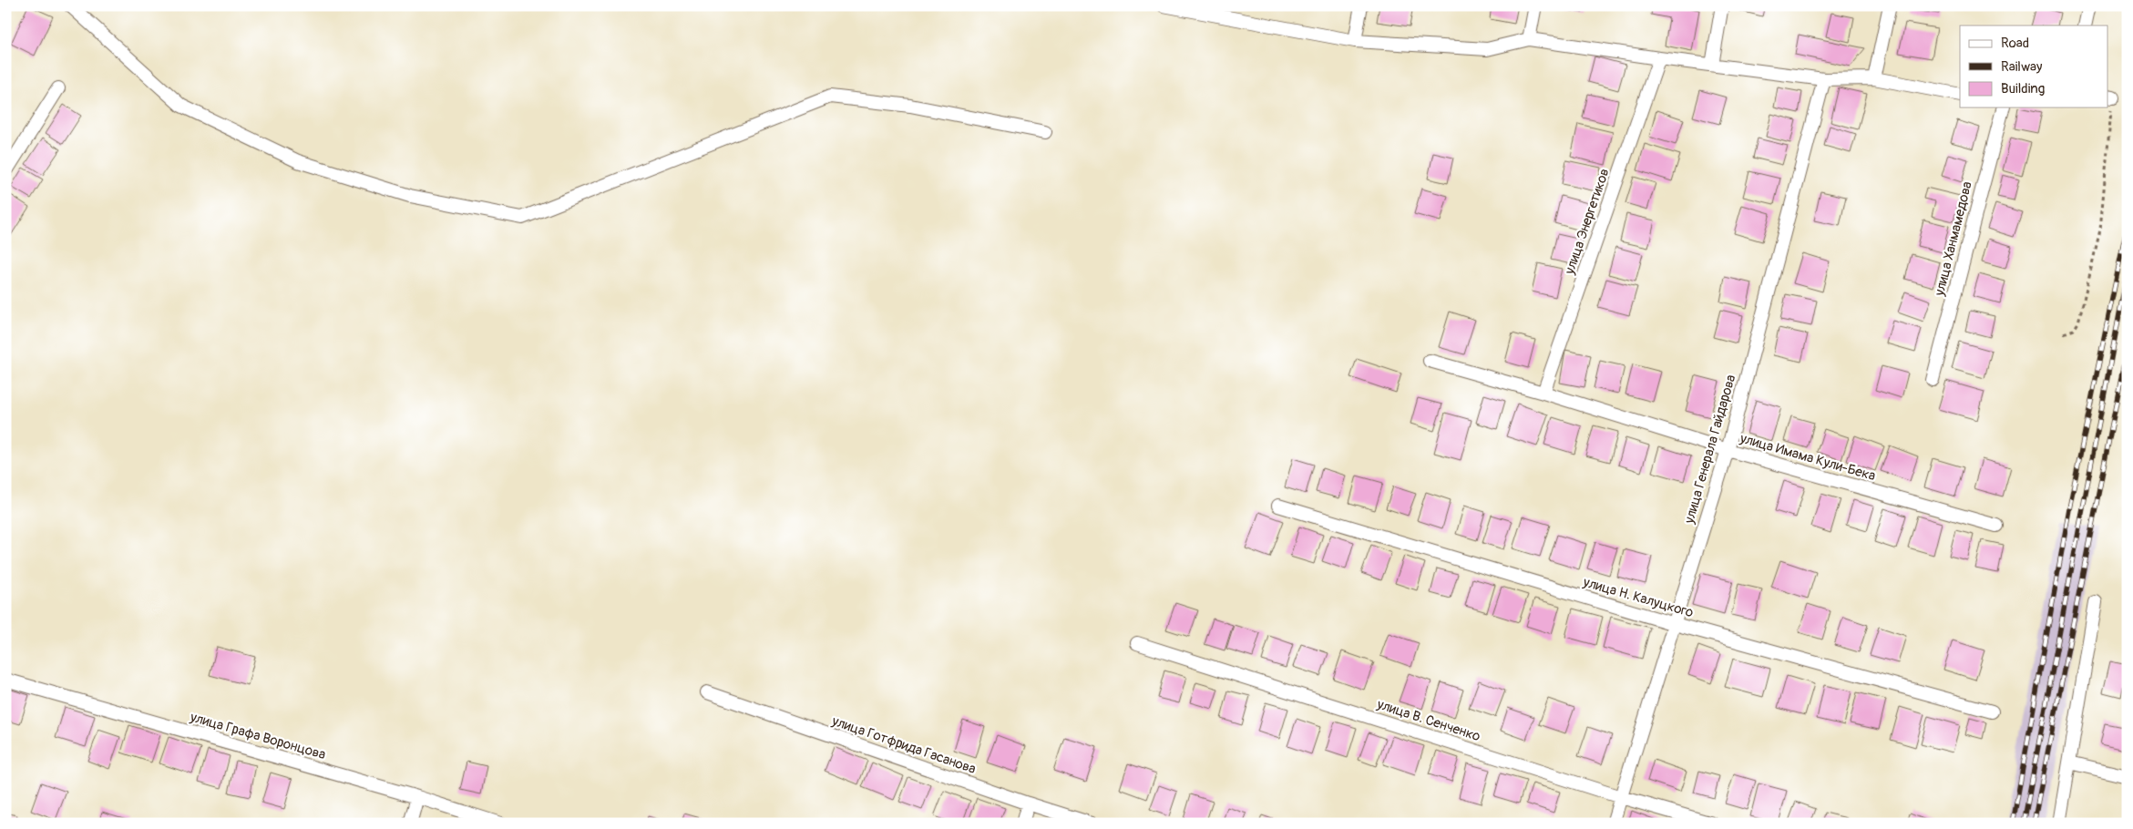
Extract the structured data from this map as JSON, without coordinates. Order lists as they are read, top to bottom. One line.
{"streets":{"street":["улица Энергетиков","улица Ханмамедова","улица Генерала Гайдарова","улица Имама Кули-Бека","улица Н. Калуцкого","улица В. Сенченко","улица Графа Воронцова","улица Готфрида Гасанова"]},"crossings":[["улица Энергетиков","улица Имама Кули-Бека"],["улица Генерала Гайдарова","улица Имама Кули-Бека"],["улица Генерала Гайдарова","улица Н. Калуцкого"],["улица Генерала Гайдарова","улица В. Сенченко"]],"legend":["Road","Railway","Building"]}
